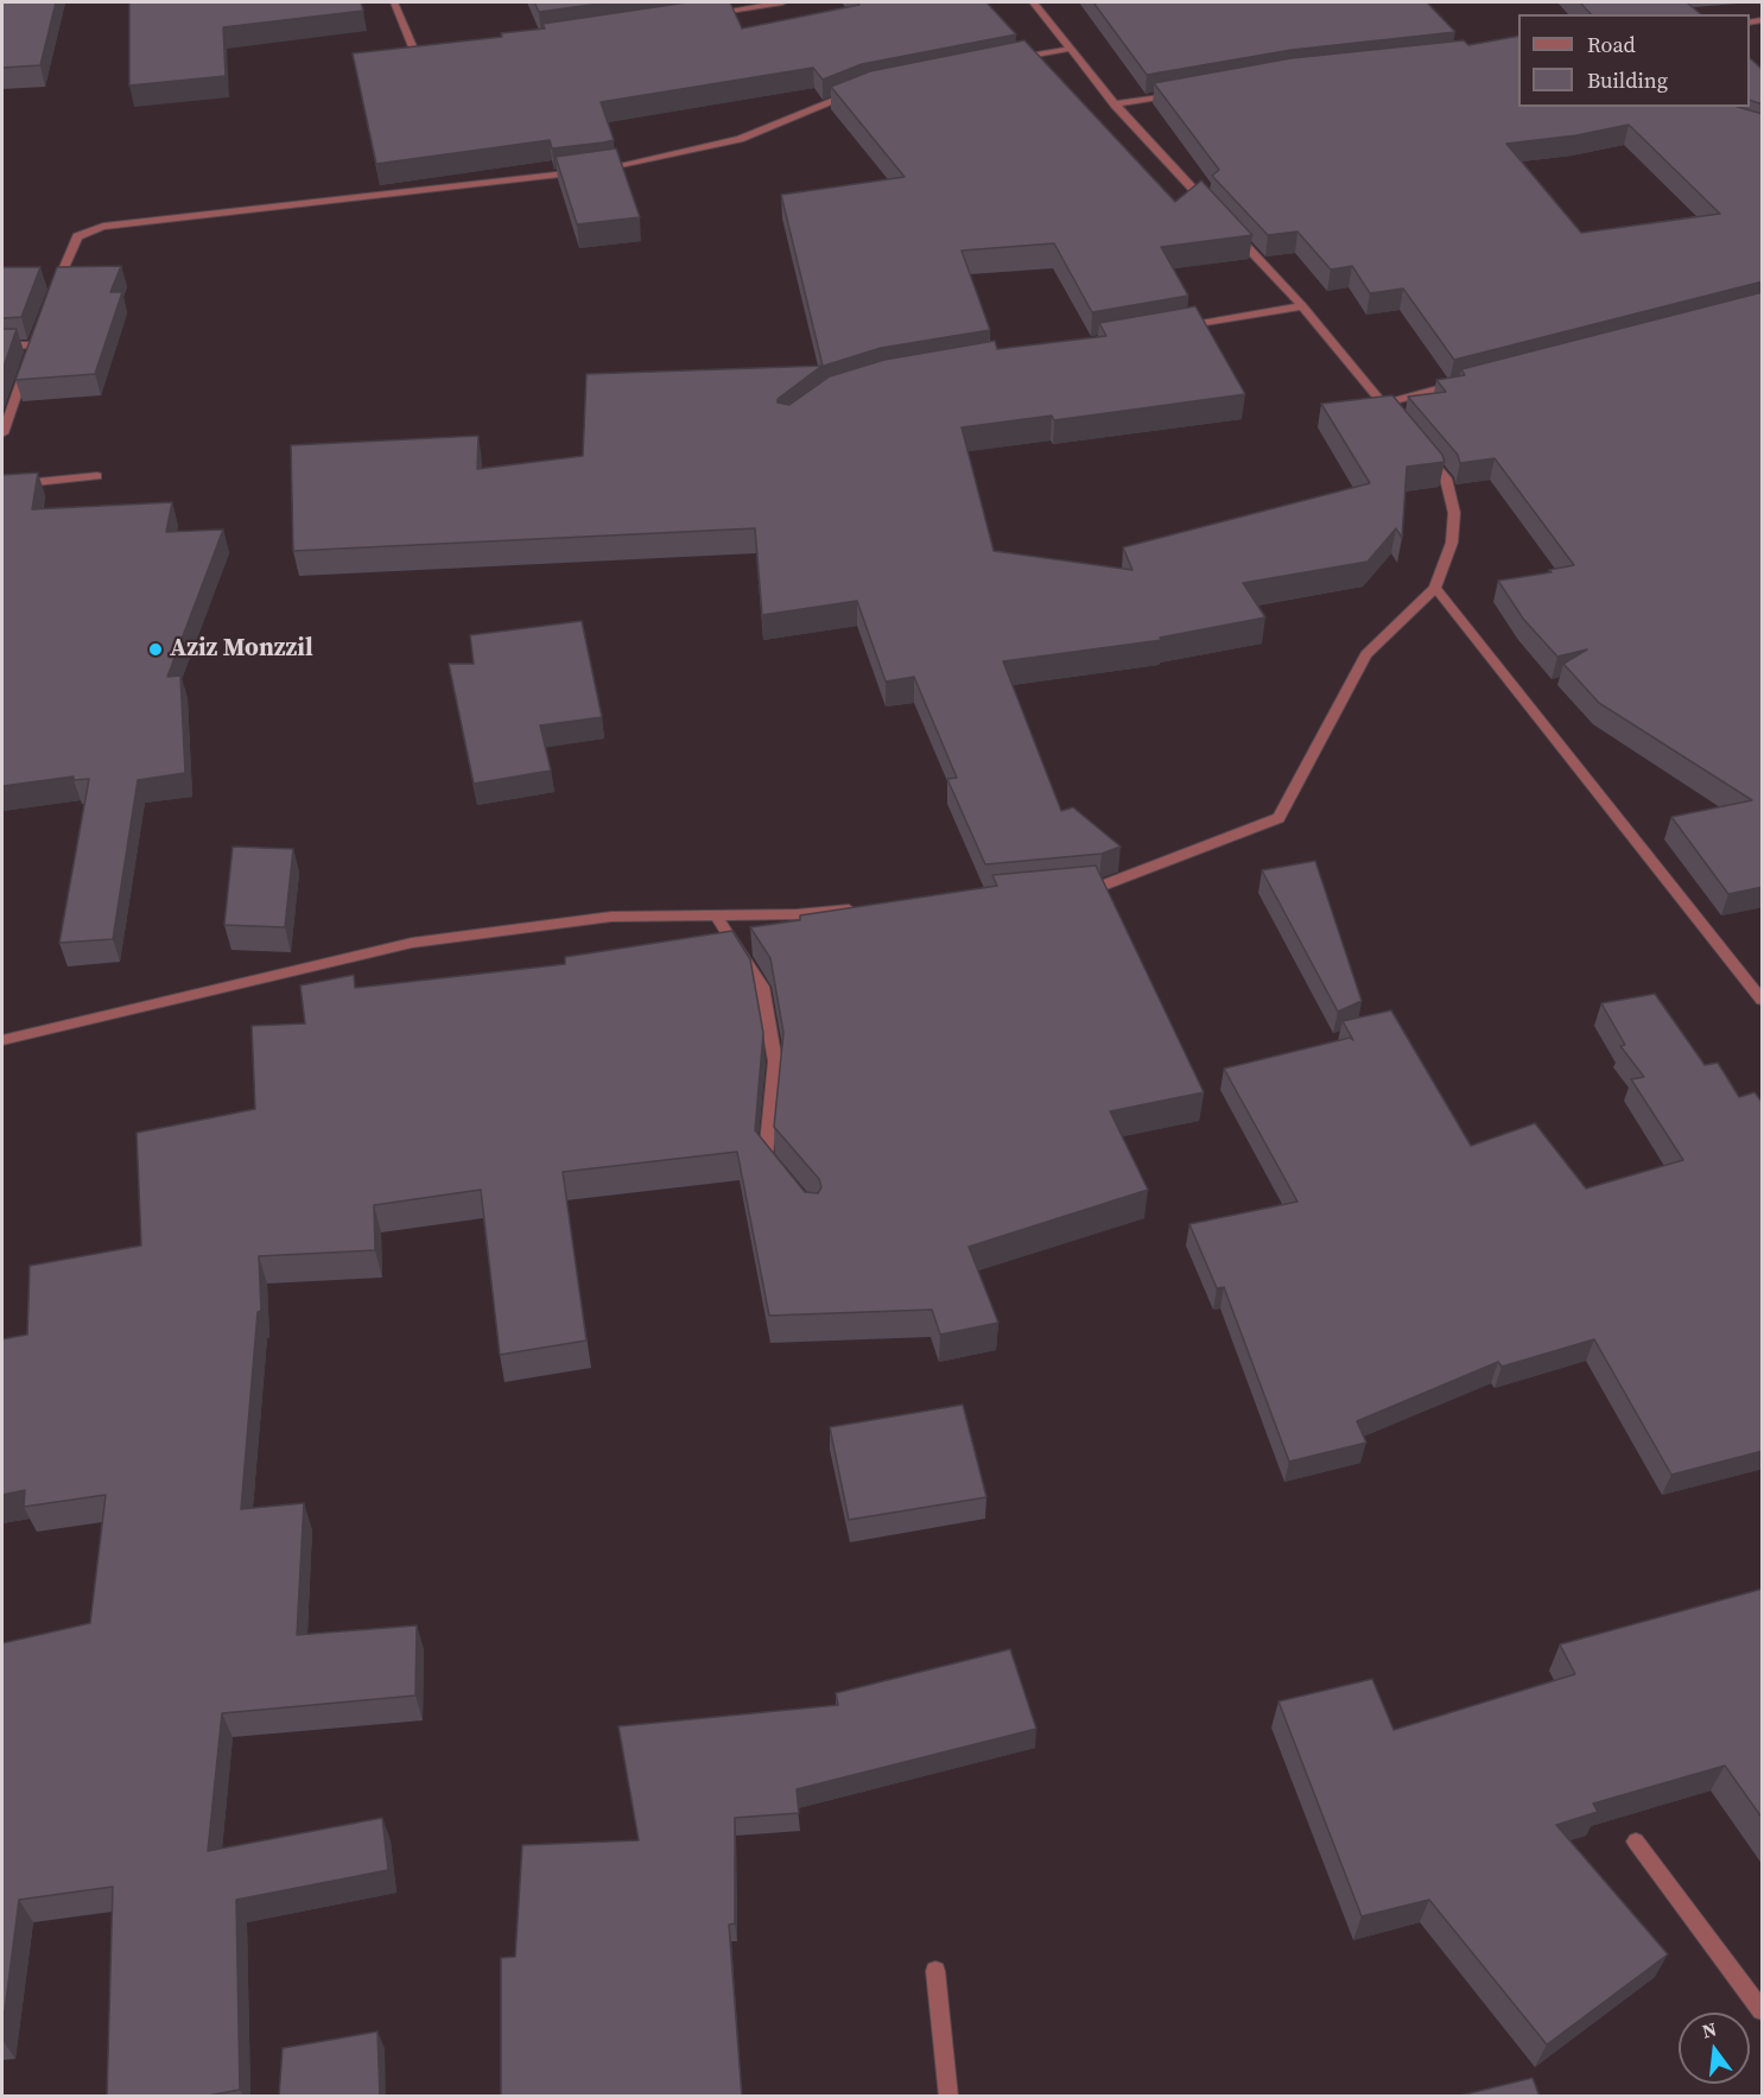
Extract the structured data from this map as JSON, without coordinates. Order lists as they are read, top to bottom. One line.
{"places":["Aziz Monzzil"],"legend":["Road","Building"],"north":"top"}
